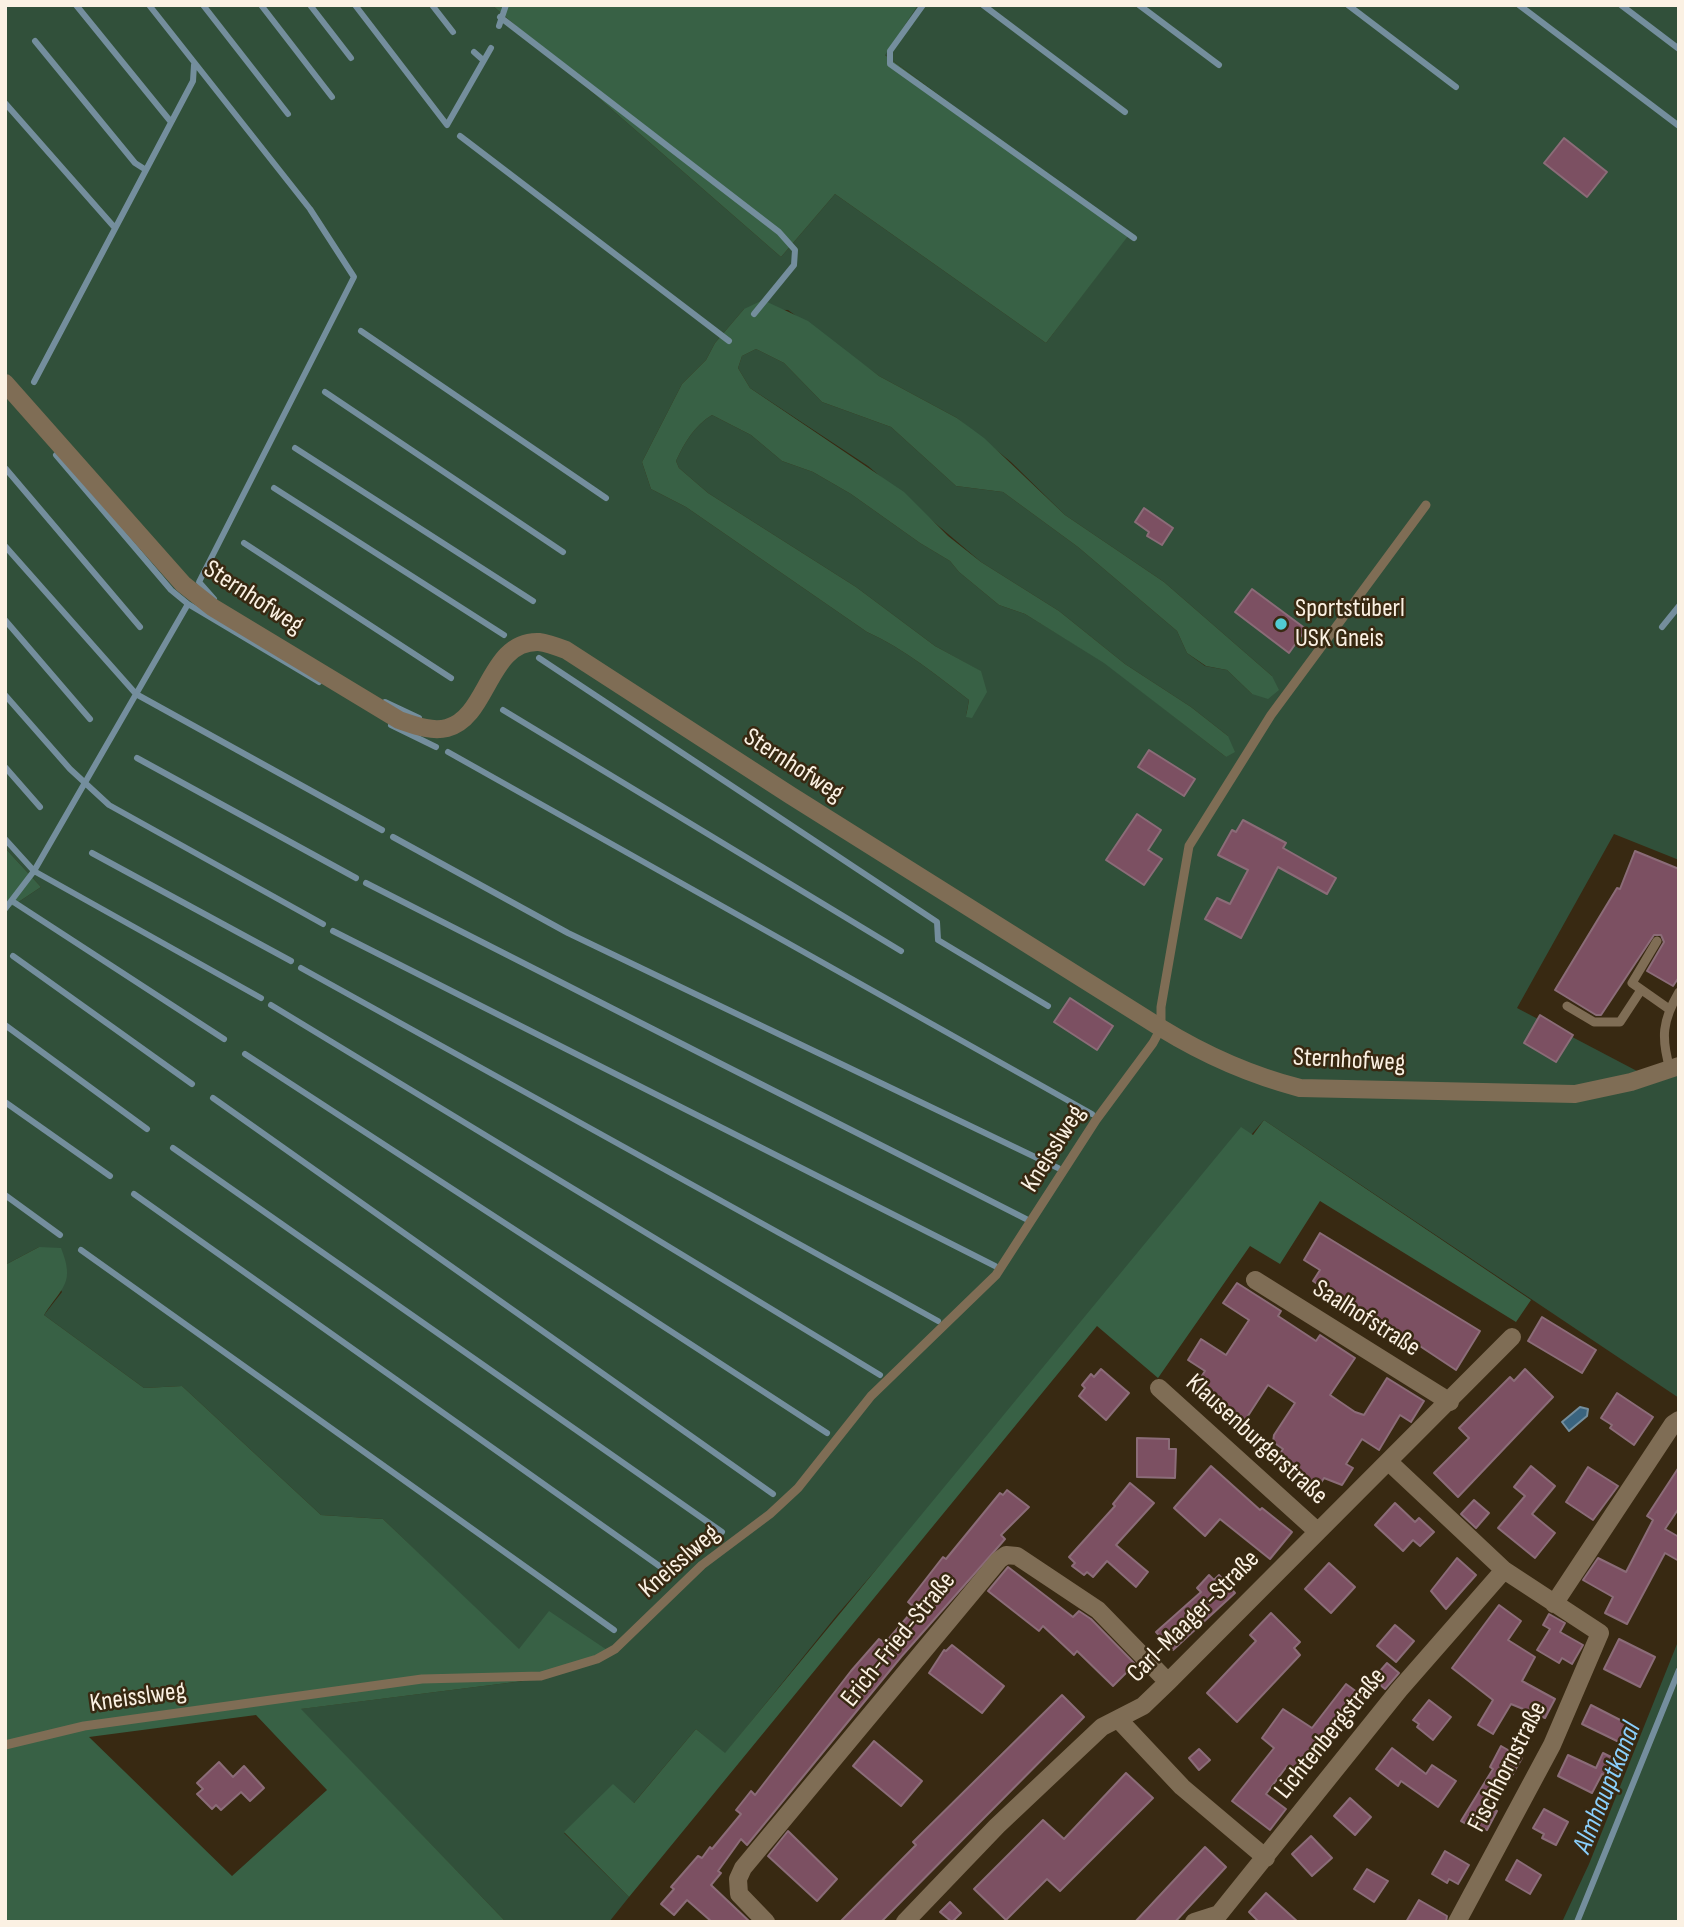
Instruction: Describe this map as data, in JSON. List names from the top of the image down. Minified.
{"streets":{"street":["Sternhofweg","Saalhofstraße","Klausenburgerstraße","Carl-Maager-Straße","Erich-Fried-Straße","Lichtenbergstraße","Fischhornstraße"],"lane":["Kneisslweg"]},"crossings":[["Sternhofweg","Kneisslweg"],["Saalhofstraße","Carl-Maager-Straße"],["Klausenburgerstraße","Carl-Maager-Straße"],["Carl-Maager-Straße","Erich-Fried-Straße"]],"water":["Almhauptkanal"],"places":["Sportstüberl USK Gneis"]}
